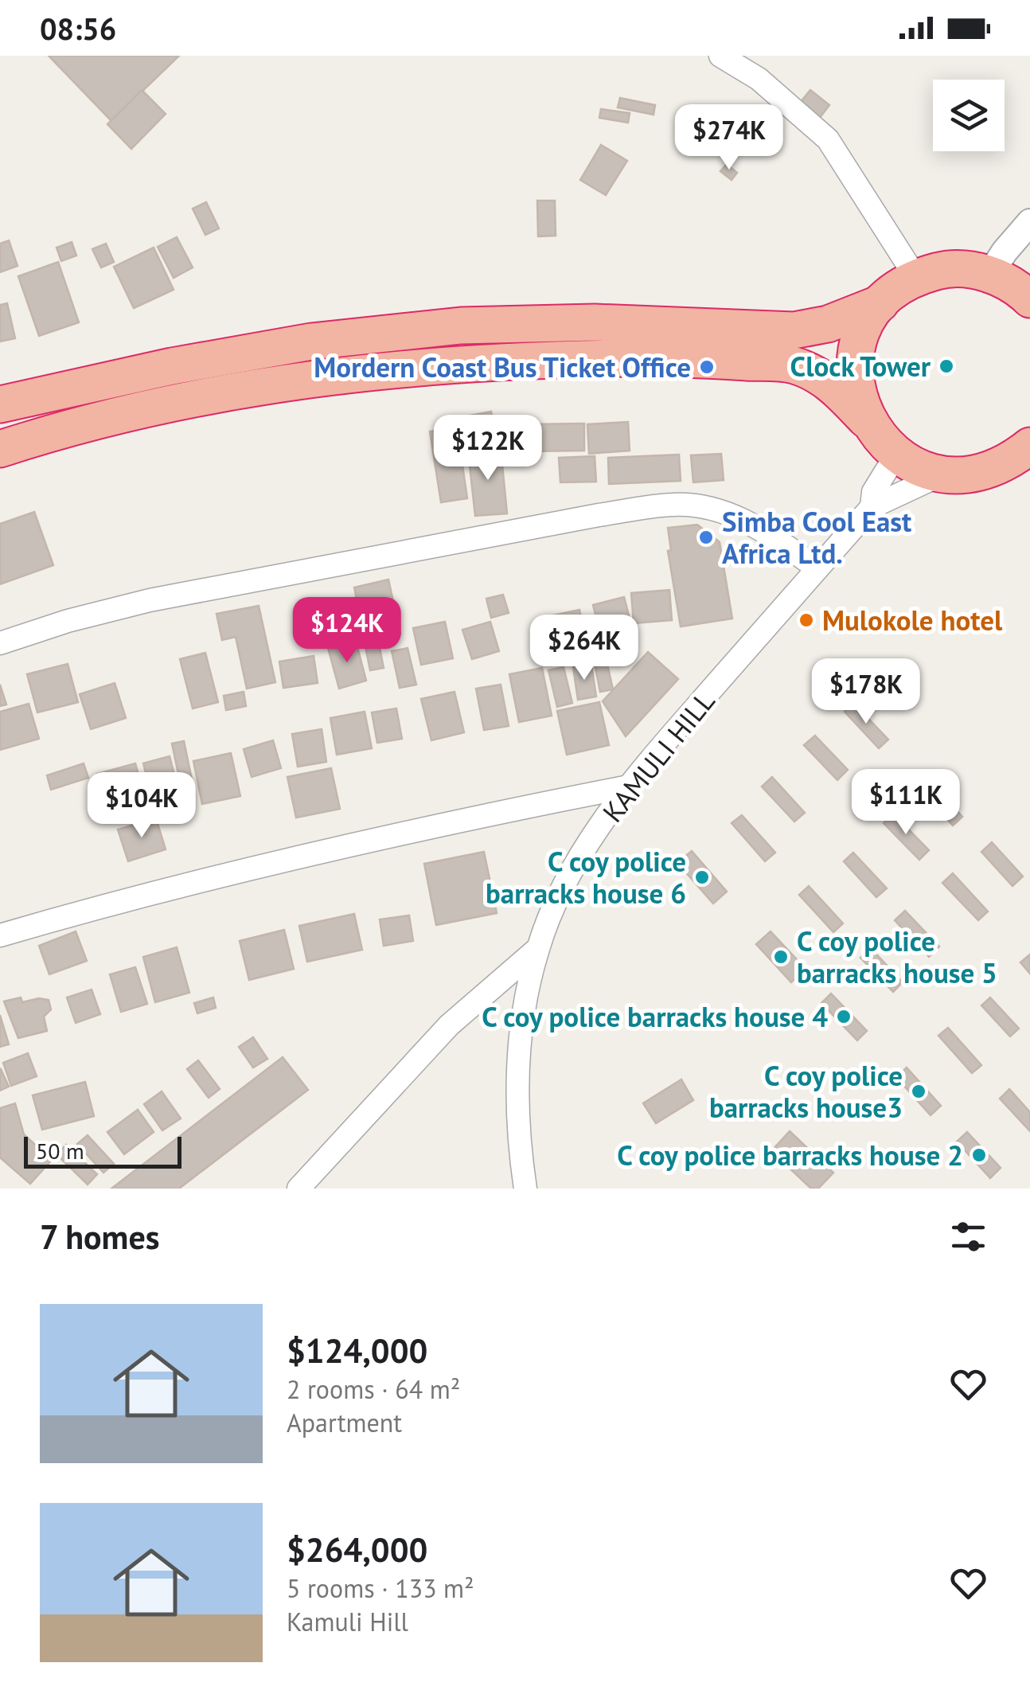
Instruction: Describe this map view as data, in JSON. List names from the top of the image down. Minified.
{"streets":{"street":["KAMULI HILL"]},"places":["Clock Tower","Mordern Coast Bus Ticket Office","Simba Cool East Africa Ltd.","Mulokole hotel","C coy police barracks house 6","C coy police barracks house 5","C coy police barracks house 4","C coy police barracks house3","C coy police barracks house 2"],"scale_bar":"50 m","page":{"status":"08:56","price":["$274K","$122K","$124K","$264K","$178K","$111K","$104K"],"scale":"50 m","heading":"7 homes","list":[{"name":"$124,000","note":"2 rooms · 64 m² · Apartment"},{"name":"$264,000","note":"5 rooms · 133 m² · Kamuli Hill"}]}}
